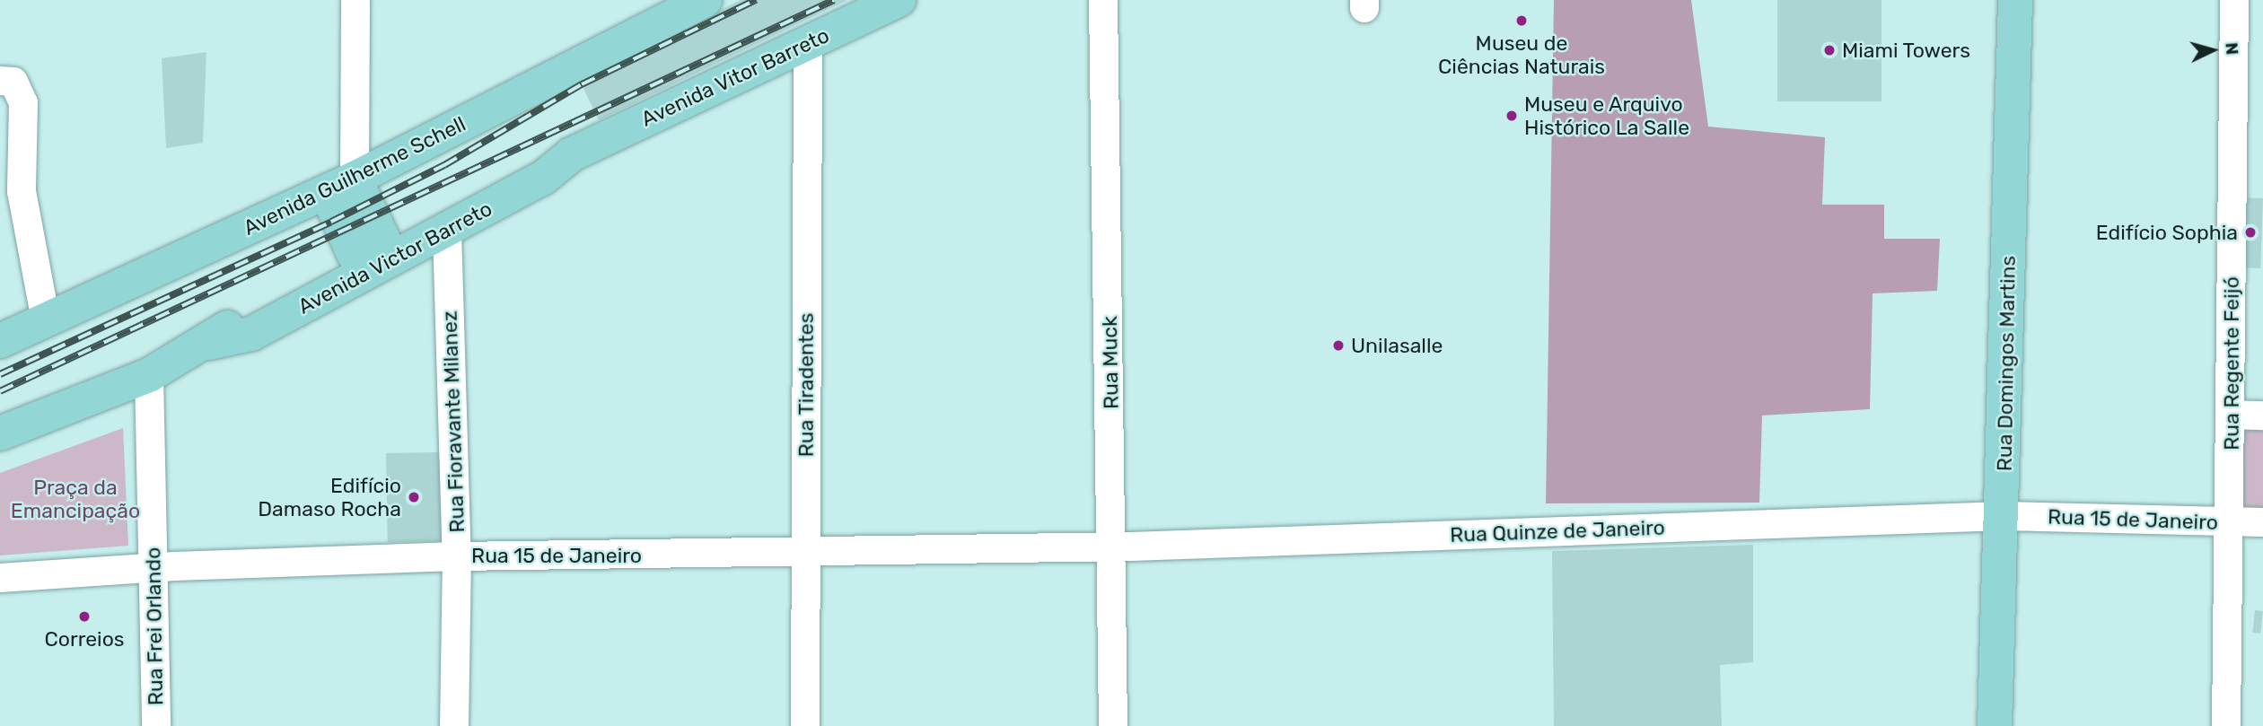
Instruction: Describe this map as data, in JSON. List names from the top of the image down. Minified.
{"streets":{"main road":["Avenida Vitor Barreto","Avenida Guilherme Schell","Avenida Victor Barreto","Rua Domingos Martins"],"street":["Rua Muck","Rua Regente Feijó","Rua Tiradentes","Rua Fioravante Milanez","Rua 15 de Janeiro","Rua Quinze de Janeiro","Rua Frei Orlando"]},"crossings":[["Avenida Vitor Barreto","Avenida Victor Barreto"],["Avenida Vitor Barreto","Rua Tiradentes"],["Avenida Victor Barreto","Rua Fioravante Milanez"],["Rua Muck","Rua 15 de Janeiro"],["Rua Muck","Rua Quinze de Janeiro"],["Rua Domingos Martins","Rua 15 de Janeiro"],["Rua Domingos Martins","Rua Quinze de Janeiro"],["Rua Regente Feijó","Rua 15 de Janeiro"],["Rua Tiradentes","Rua 15 de Janeiro"],["Rua Fioravante Milanez","Rua 15 de Janeiro"],["Rua 15 de Janeiro","Rua Quinze de Janeiro"],["Rua 15 de Janeiro","Rua Frei Orlando"]],"parks":["Praça da Emancipação"],"places":["Museu de Ciências Naturais","Miami Towers","Museu e Arquivo Histórico La Salle","Edifício Sophia","Unilasalle","Edifício Damaso Rocha","Correios"],"north":"right"}
